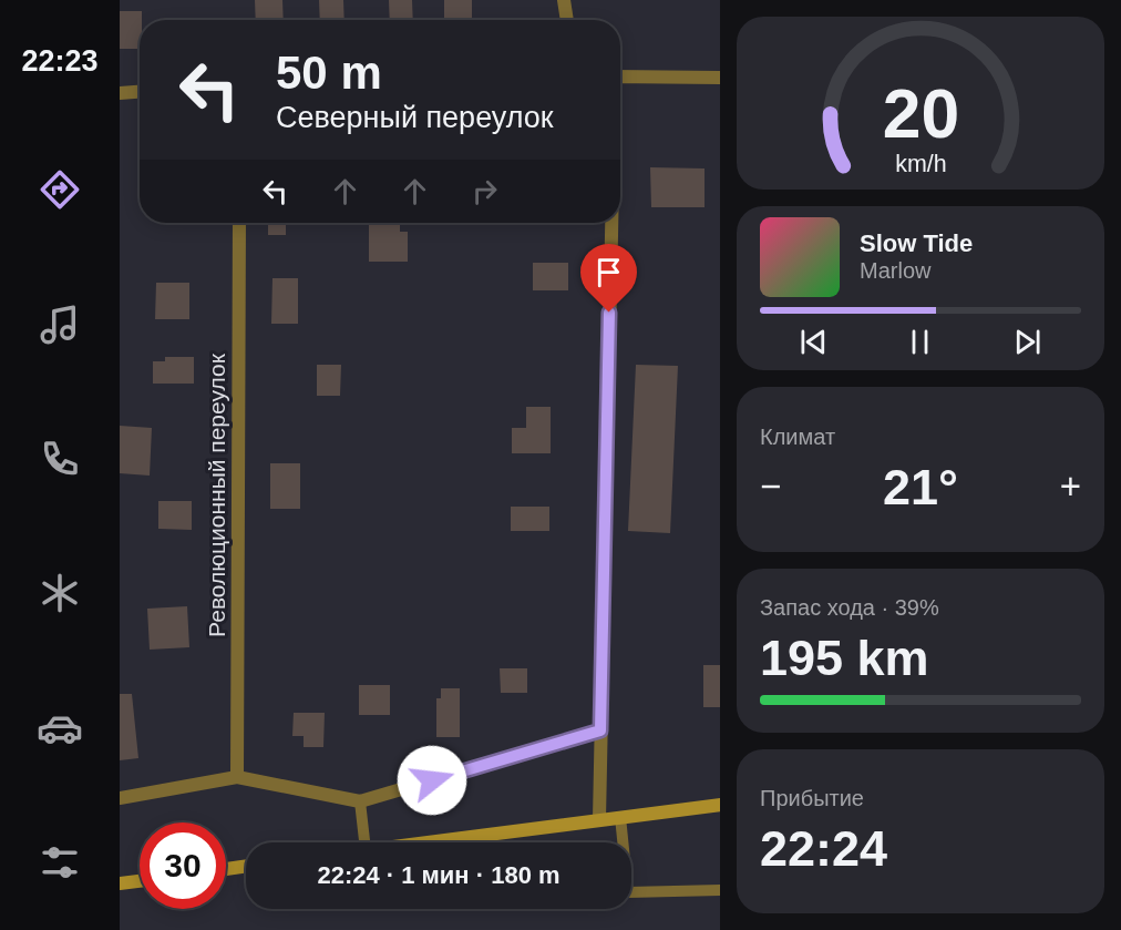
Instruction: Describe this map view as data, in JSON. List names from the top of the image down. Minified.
{"streets":{"street":["Революционный переулок"]},"page":{"tabs":"22:23","turn":["50 m","Северный переулок"],"song":["Slow Tide","Marlow"],"tile":["Климат",["Запас хода · 39%","195 km"],["Прибытие","22:24"]],"heat":["−","21°","+"],"limit":"30","trip":"22:24 · 1 мин · 180 m","gauge":["20","km/h"]}}
